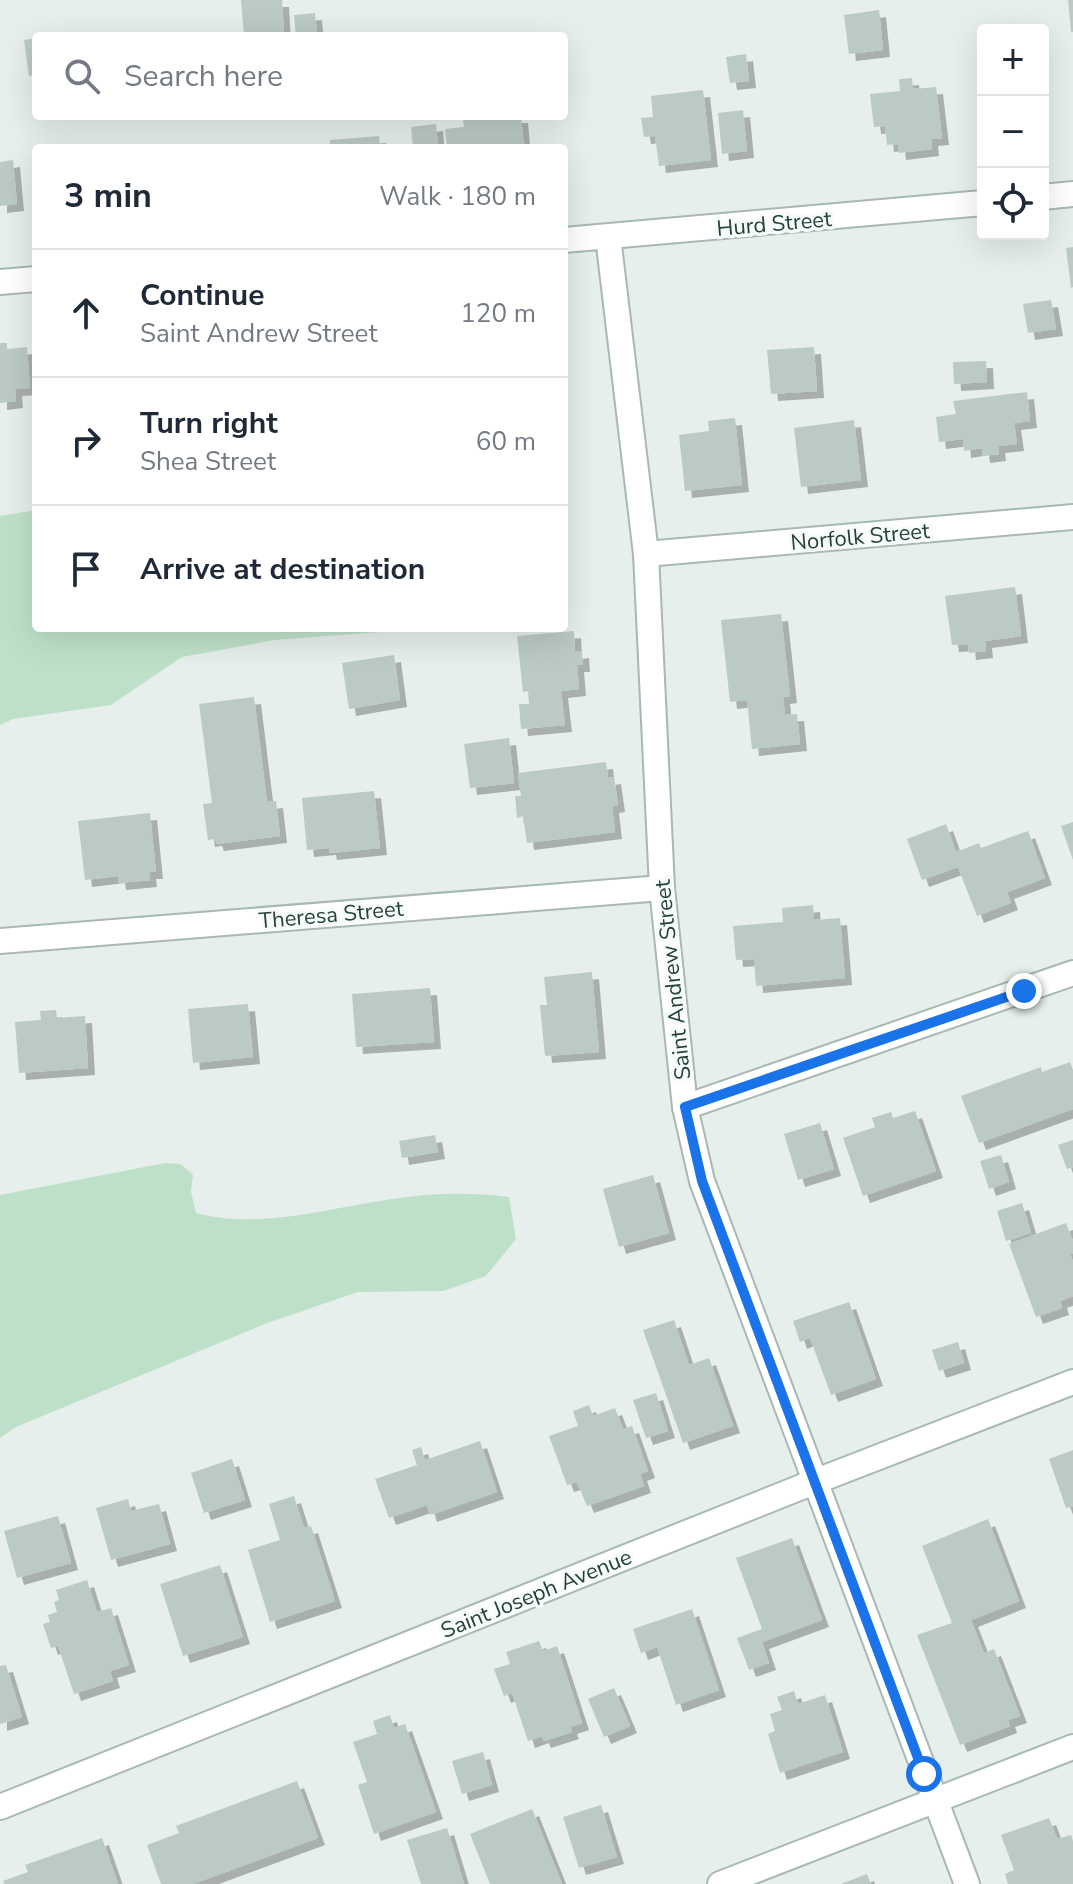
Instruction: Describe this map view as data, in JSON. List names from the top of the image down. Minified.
{"streets":{"street":["Hurd Street","Norfolk Street","Theresa Street","Saint Andrew Street","Saint Joseph Avenue"]},"crossings":[["Hurd Street","Saint Andrew Street"],["Norfolk Street","Saint Andrew Street"],["Theresa Street","Saint Andrew Street"],["Saint Andrew Street","Saint Joseph Avenue"]],"page":{"map_buttons":["+","−"],"search":"Search here","heading":["3 min","Walk · 180 m"],"list":[["Continue","Saint Andrew Street","120 m"],["Turn right","Shea Street","60 m"],"Arrive at destination"]}}
